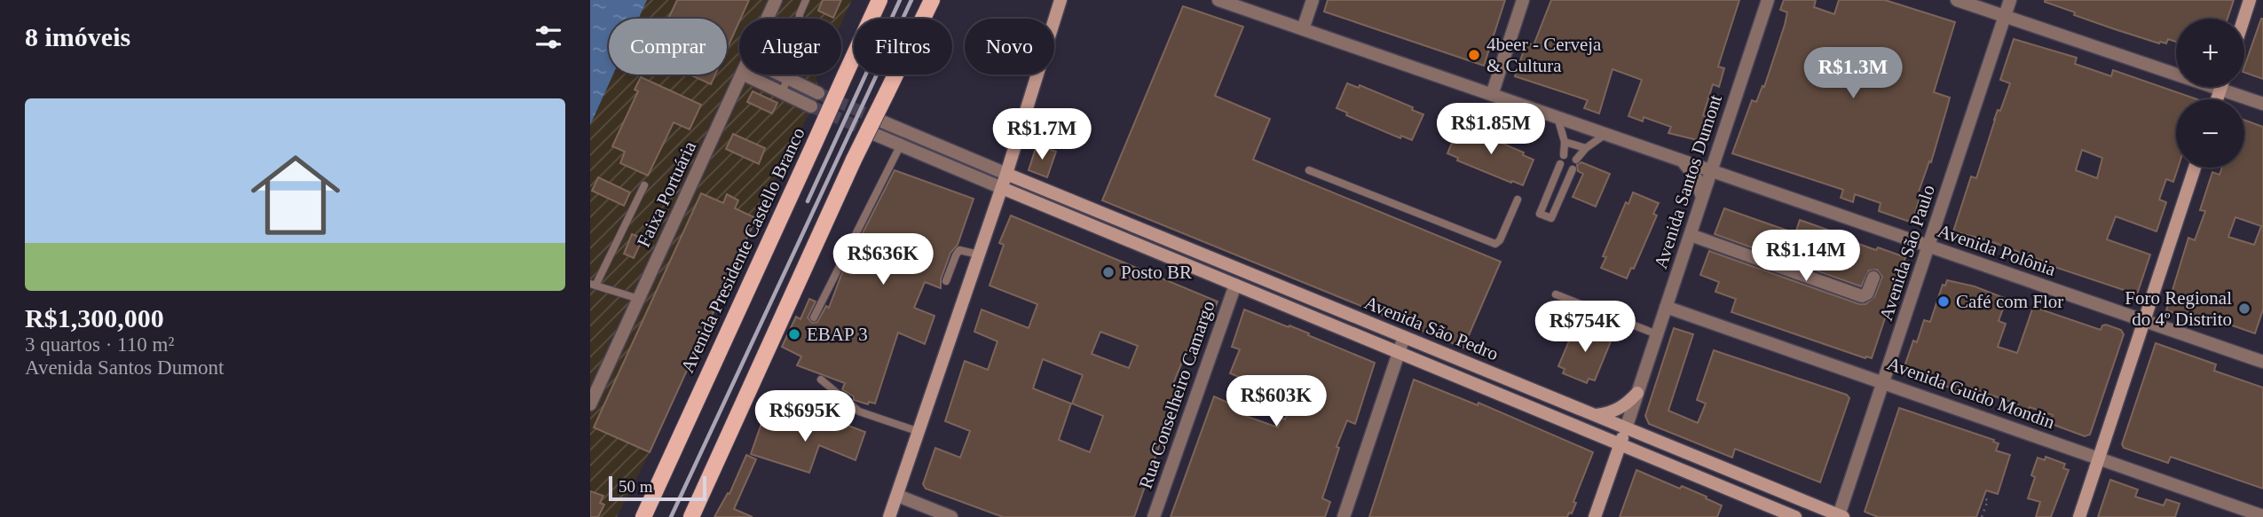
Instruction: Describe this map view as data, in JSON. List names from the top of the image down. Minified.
{"streets":{"main road":["Avenida Presidente Castello Branco"],"street":["Avenida Santos Dumont","Faixa Portuária","Avenida Polônia","Avenida São Paulo","Avenida São Pedro","Avenida Guido Mondin","Rua Conselheiro Camargo"]},"crossings":[["Avenida Santos Dumont","Avenida Polônia"],["Avenida Santos Dumont","Avenida São Pedro"],["Avenida Santos Dumont","Avenida Guido Mondin"],["Avenida Polônia","Avenida São Paulo"],["Avenida São Paulo","Avenida São Pedro"],["Avenida São Paulo","Avenida Guido Mondin"],["Avenida São Pedro","Rua Conselheiro Camargo"]],"places":["4beer - Cerveja & Cultura","Posto BR","Café com Flor","Foro Regional do 4º Distrito","EBAP 3"],"scale_bar":"50 m","page":{"heading":"8 imóveis","map_buttons":["+","−"],"chip":["Comprar","Alugar","Filtros","Novo"],"price":["R$1.3M","R$1.85M","R$1.7M","R$1.14M","R$636K","R$754K","R$603K","R$695K"],"list":[{"name":"R$1,300,000","note":"3 quartos · 110 m² · Avenida Santos Dumont"}],"scale":"50 m"}}
